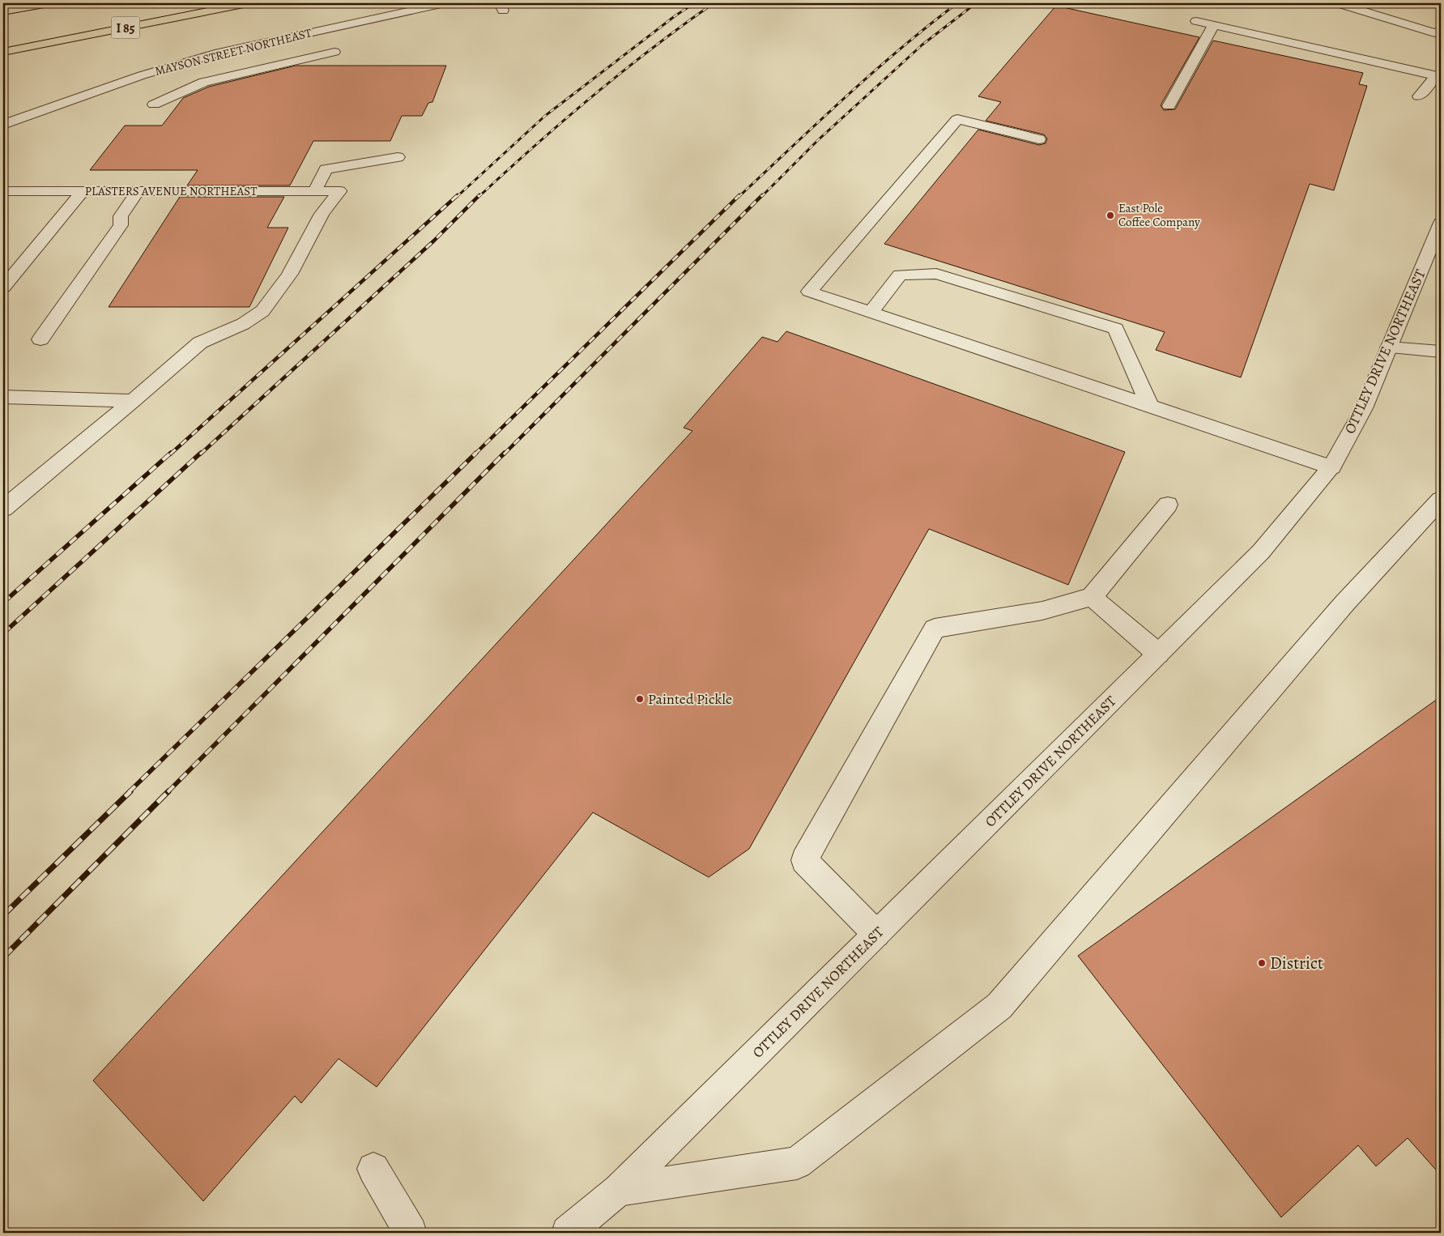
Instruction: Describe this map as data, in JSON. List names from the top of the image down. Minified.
{"streets":{"highway":["I 85"],"street":["MAYSON STREET NORTHEAST","PLASTERS AVENUE NORTHEAST","OTTLEY DRIVE NORTHEAST"]},"places":["East Pole Coffee Company","Painted Pickle","District"]}
